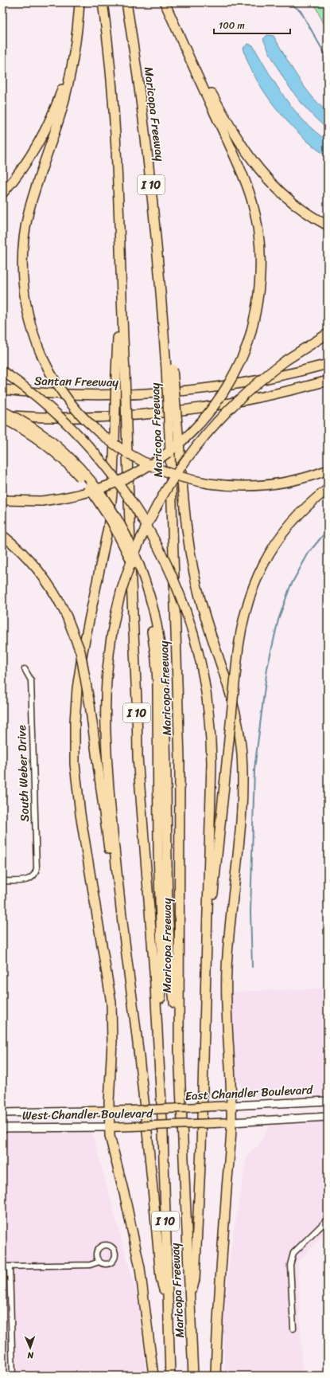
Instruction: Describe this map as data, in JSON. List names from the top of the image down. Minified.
{"streets":{"highway":["Maricopa Freeway","I 10","Santan Freeway"],"main road":["East Chandler Boulevard","West Chandler Boulevard"],"street":["South Weber Drive"]},"crossings":[["East Chandler Boulevard","West Chandler Boulevard"]],"scale_bar":"100 m","north":"bottom"}
